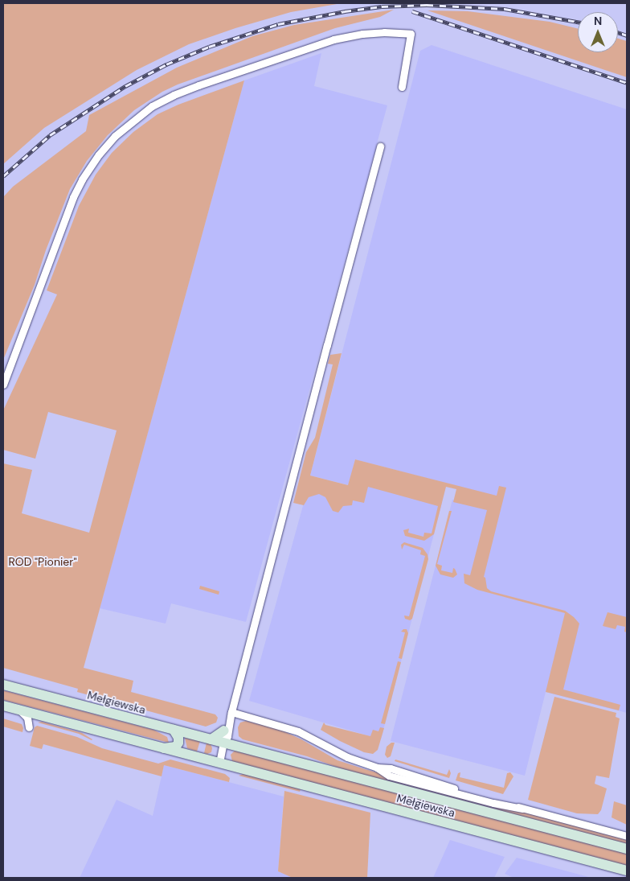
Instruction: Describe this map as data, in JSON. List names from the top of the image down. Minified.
{"streets":{"main road":["Mełgiewska"]},"parks":["ROD \"Pionier\""],"north":"top"}
